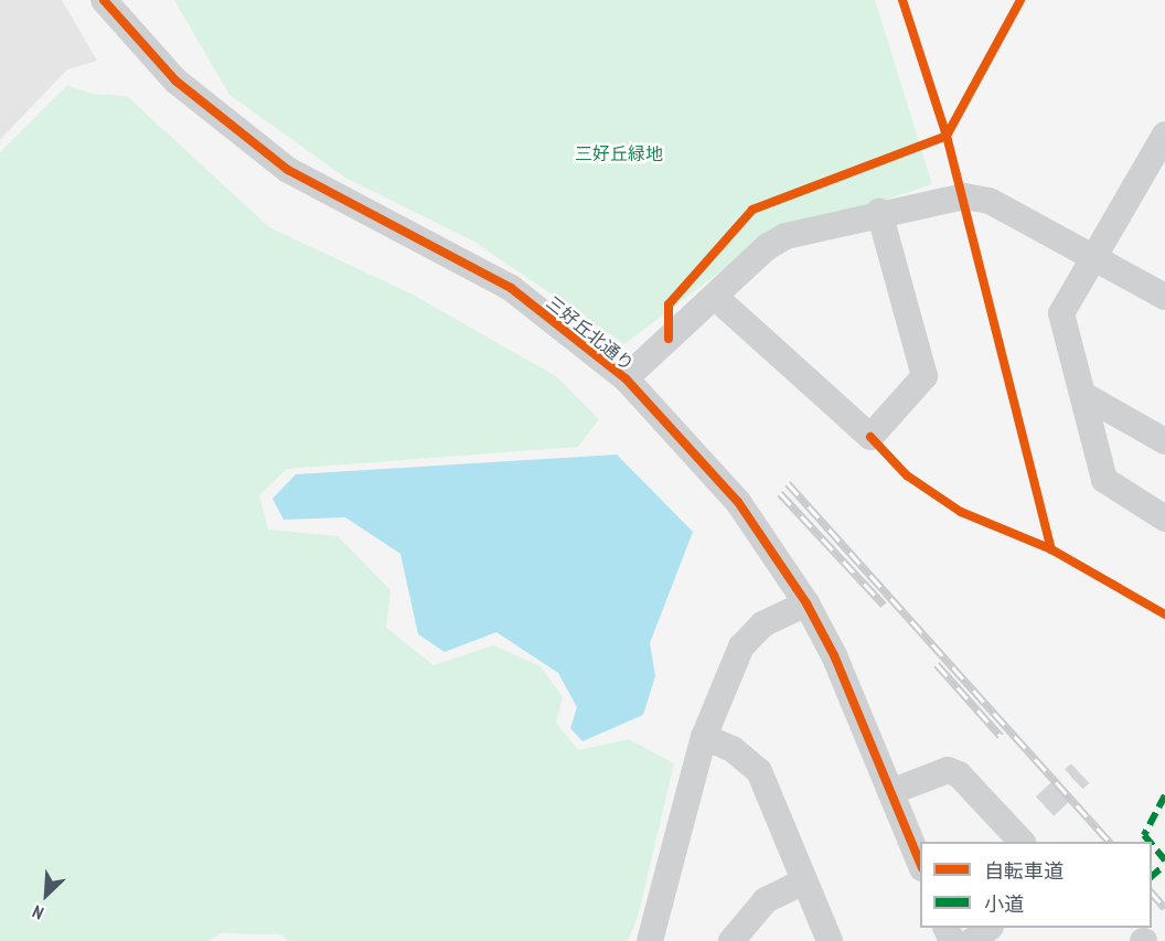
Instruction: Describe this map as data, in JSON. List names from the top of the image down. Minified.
{"streets":{"street":["三好丘北通り"]},"parks":["三好丘緑地"],"legend":["自転車道","小道"],"north":"bottom left"}
